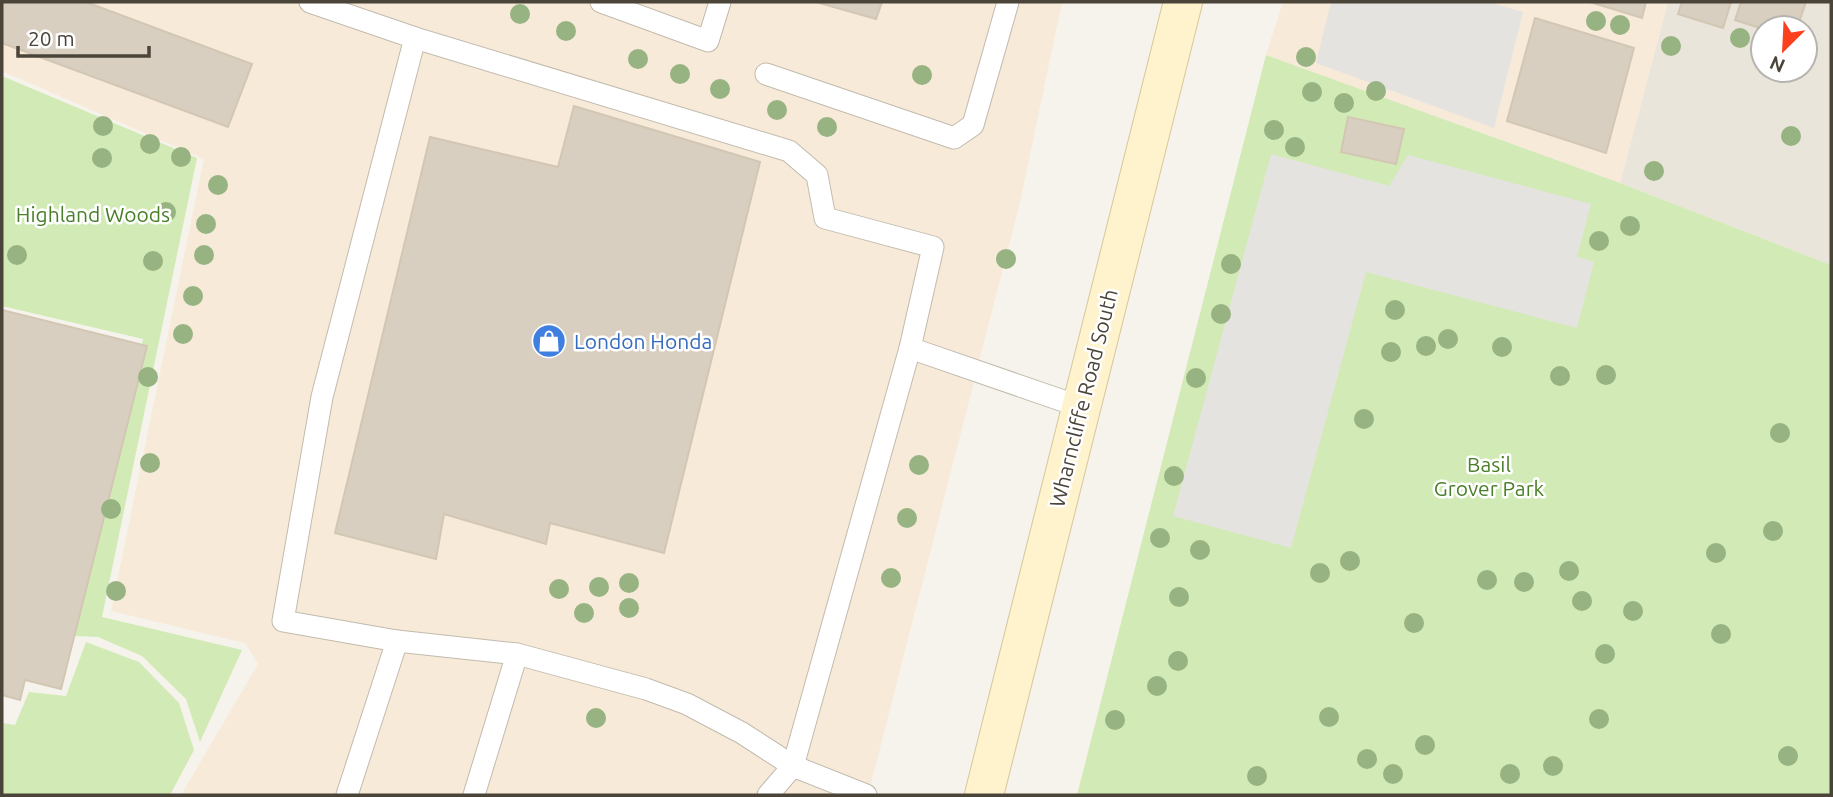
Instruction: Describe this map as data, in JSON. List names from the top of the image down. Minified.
{"streets":{"main road":["Wharncliffe Road South"]},"parks":["Highland Woods","Basil Grover Park"],"places":{"shop":["London Honda"]},"scale_bar":"20 m","north":"bottom left"}
